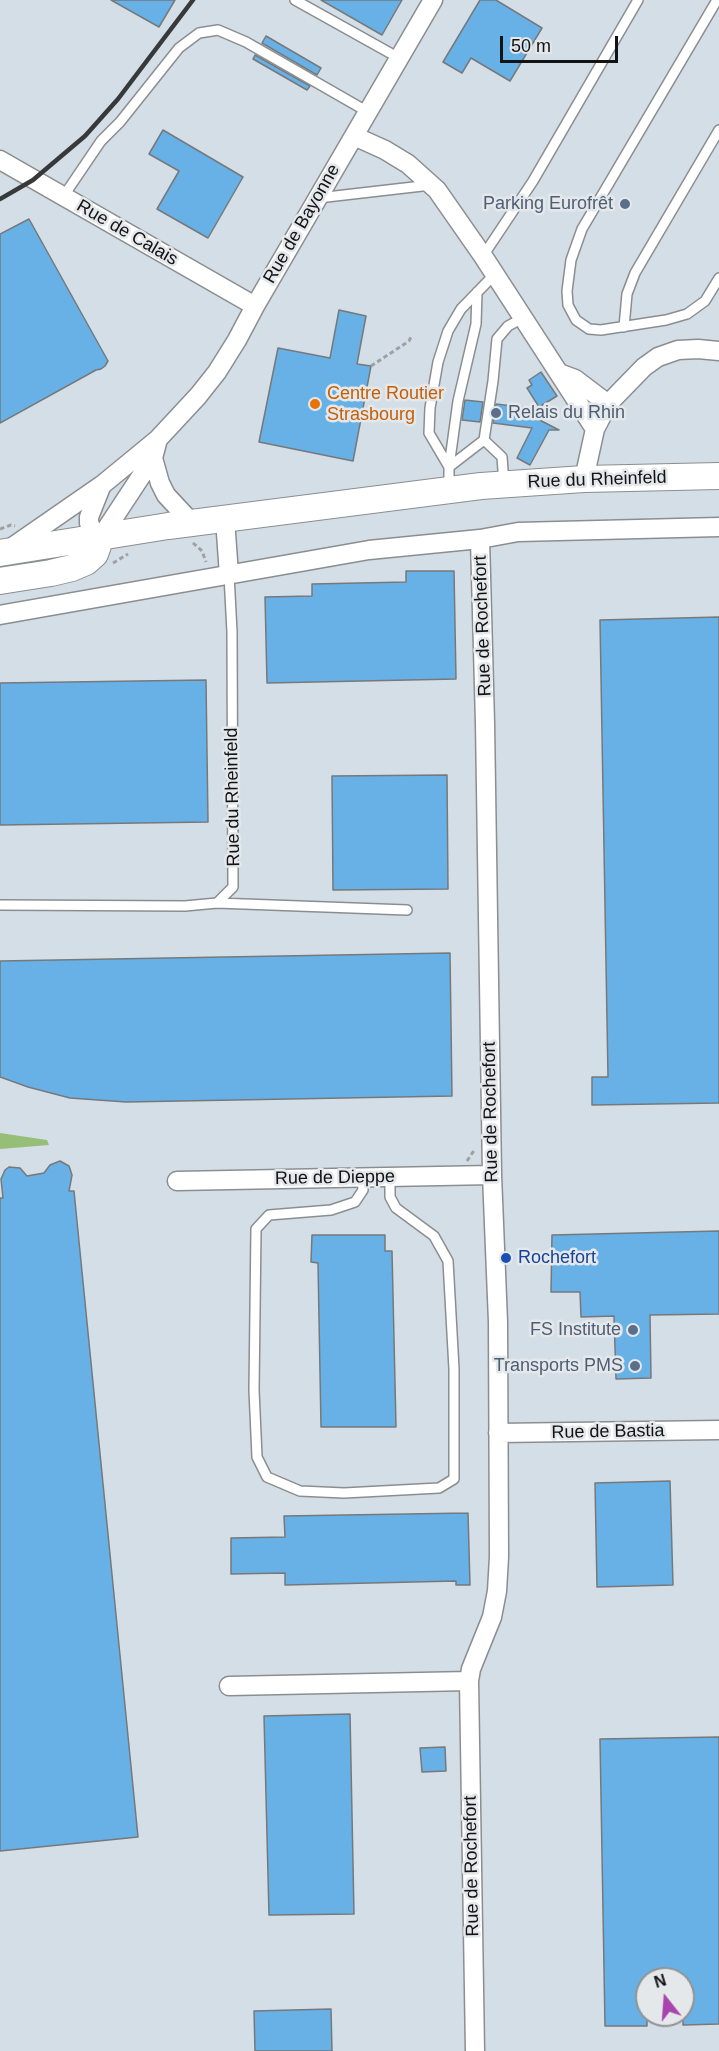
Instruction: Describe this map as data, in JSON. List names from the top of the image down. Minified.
{"streets":{"street":["Rue de Bayonne","Rue de Calais","Rue du Rheinfeld","Rue de Rochefort","Rue de Dieppe","Rue de Bastia"]},"crossings":[["Rue de Bayonne","Rue de Calais"],["Rue de Bayonne","Rue du Rheinfeld"],["Rue de Rochefort","Rue de Dieppe"],["Rue de Rochefort","Rue de Bastia"]],"places":["Parking Eurofrêt","Centre Routier Strasbourg","Relais du Rhin","Rochefort","FS Institute","Transports PMS"],"scale_bar":"50 m","north":"top"}
